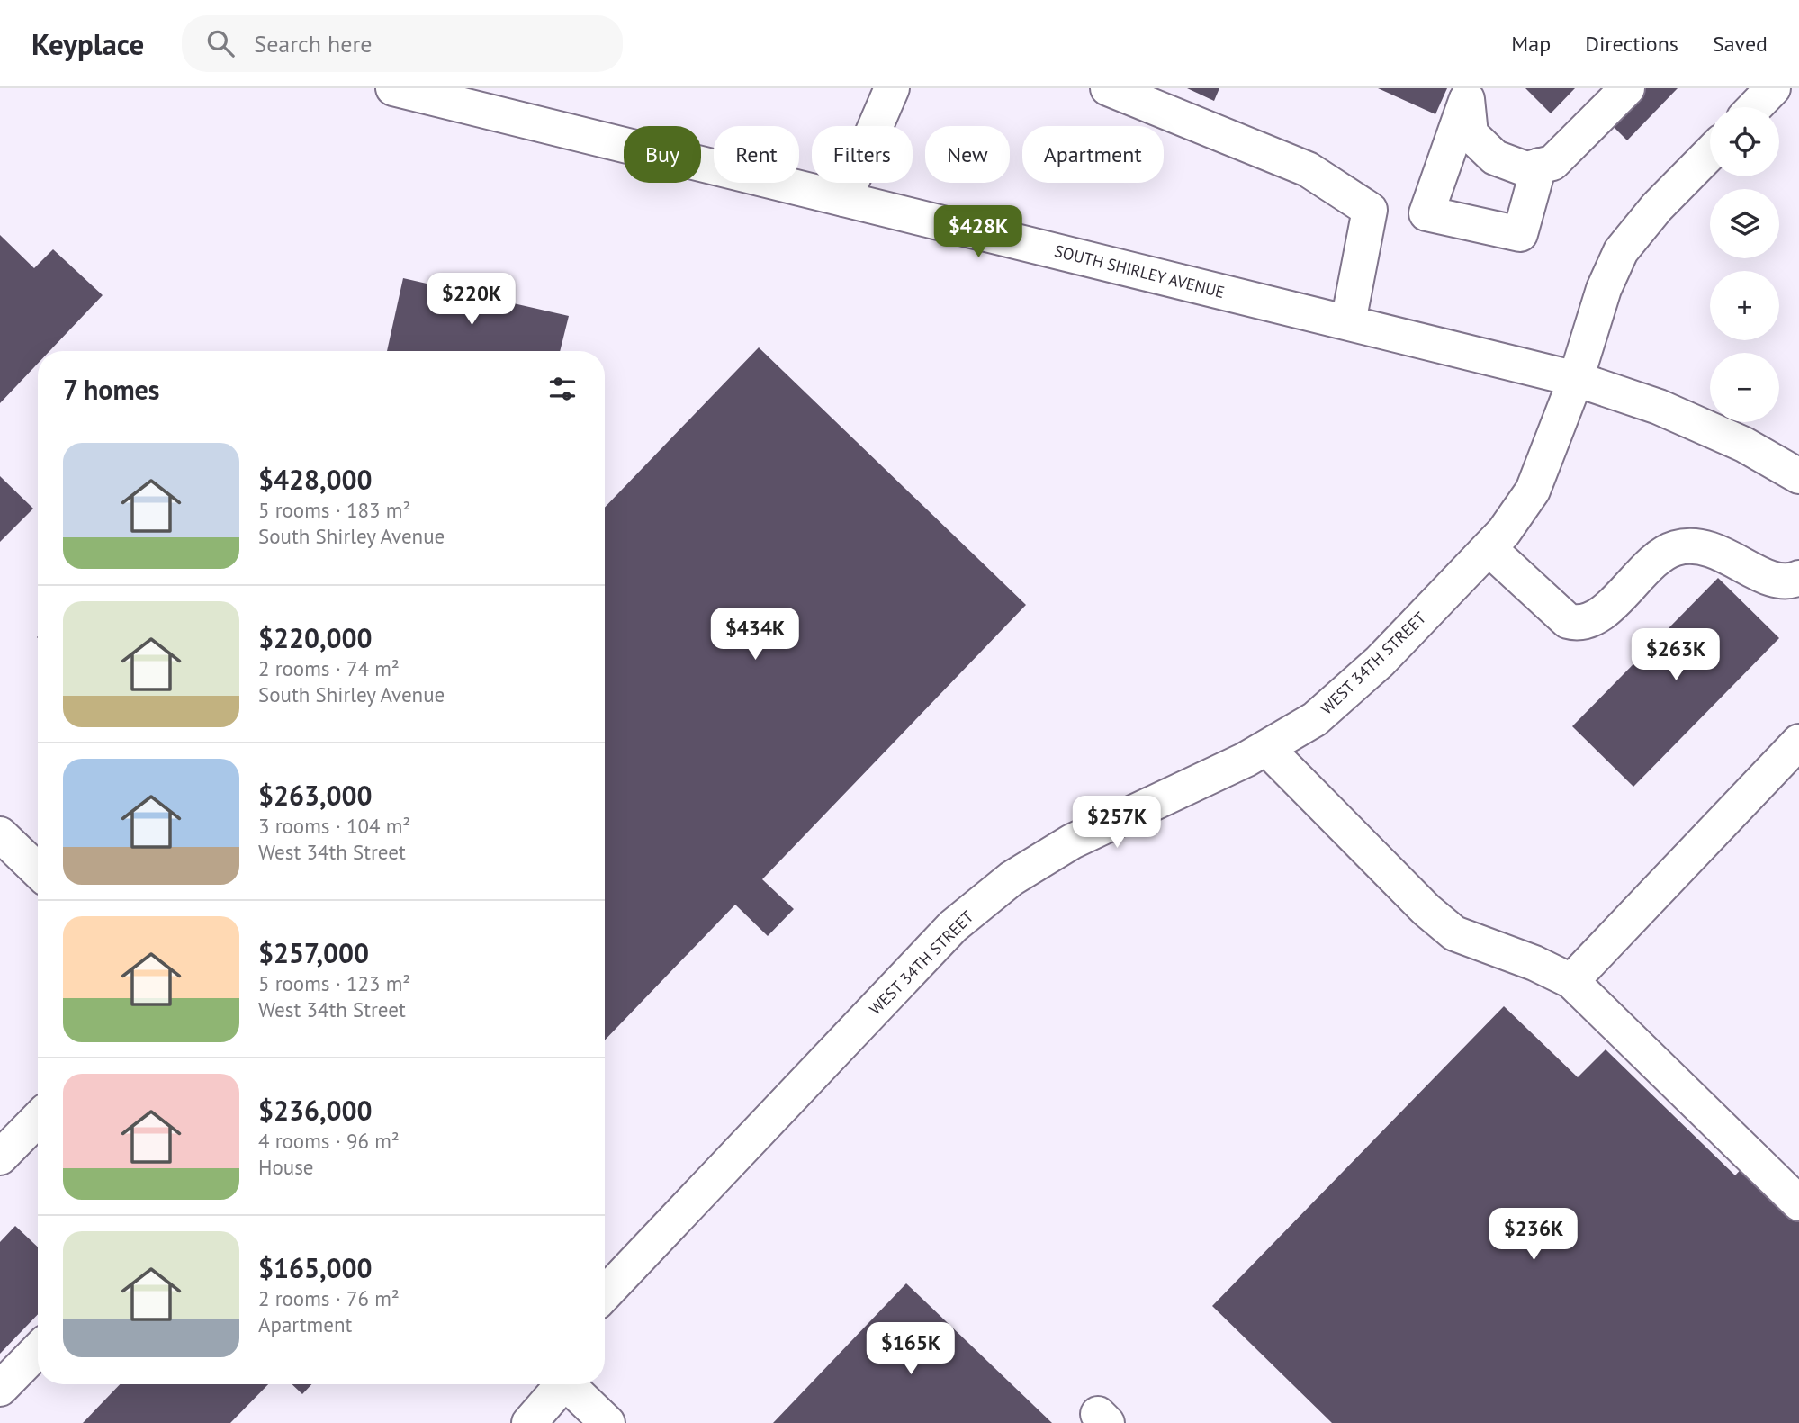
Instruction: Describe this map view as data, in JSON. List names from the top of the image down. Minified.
{"streets":{"street":["SOUTH SHIRLEY AVENUE","WEST 34TH STREET"]},"crossings":[["SOUTH SHIRLEY AVENUE","WEST 34TH STREET"]],"page":{"header":"Keyplace","search":"Search here","nav":["Map","Directions","Saved"],"map_buttons":["+","−"],"chip":["Buy","Rent","Filters","New","Apartment"],"price":["$428K","$220K","$434K","$263K","$257K","$236K","$165K"],"heading":"7 homes","list":[{"name":"$428,000","note":"5 rooms · 183 m² · South Shirley Avenue"},{"name":"$220,000","note":"2 rooms · 74 m² · South Shirley Avenue"},{"name":"$263,000","note":"3 rooms · 104 m² · West 34th Street"},{"name":"$257,000","note":"5 rooms · 123 m² · West 34th Street"},{"name":"$236,000","note":"4 rooms · 96 m² · House"},{"name":"$165,000","note":"2 rooms · 76 m² · Apartment"}]}}
